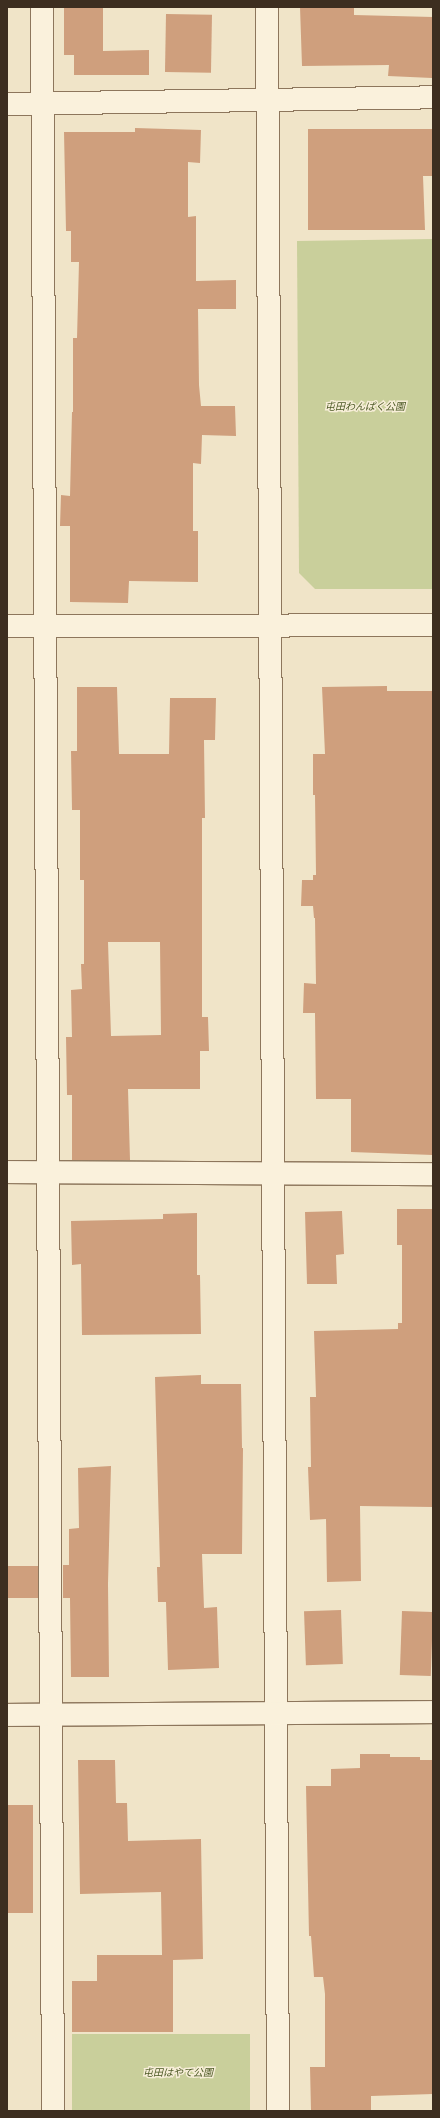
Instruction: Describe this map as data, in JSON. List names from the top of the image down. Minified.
{"parks":["屯田わんぱく公園","屯田はやて公園"]}
